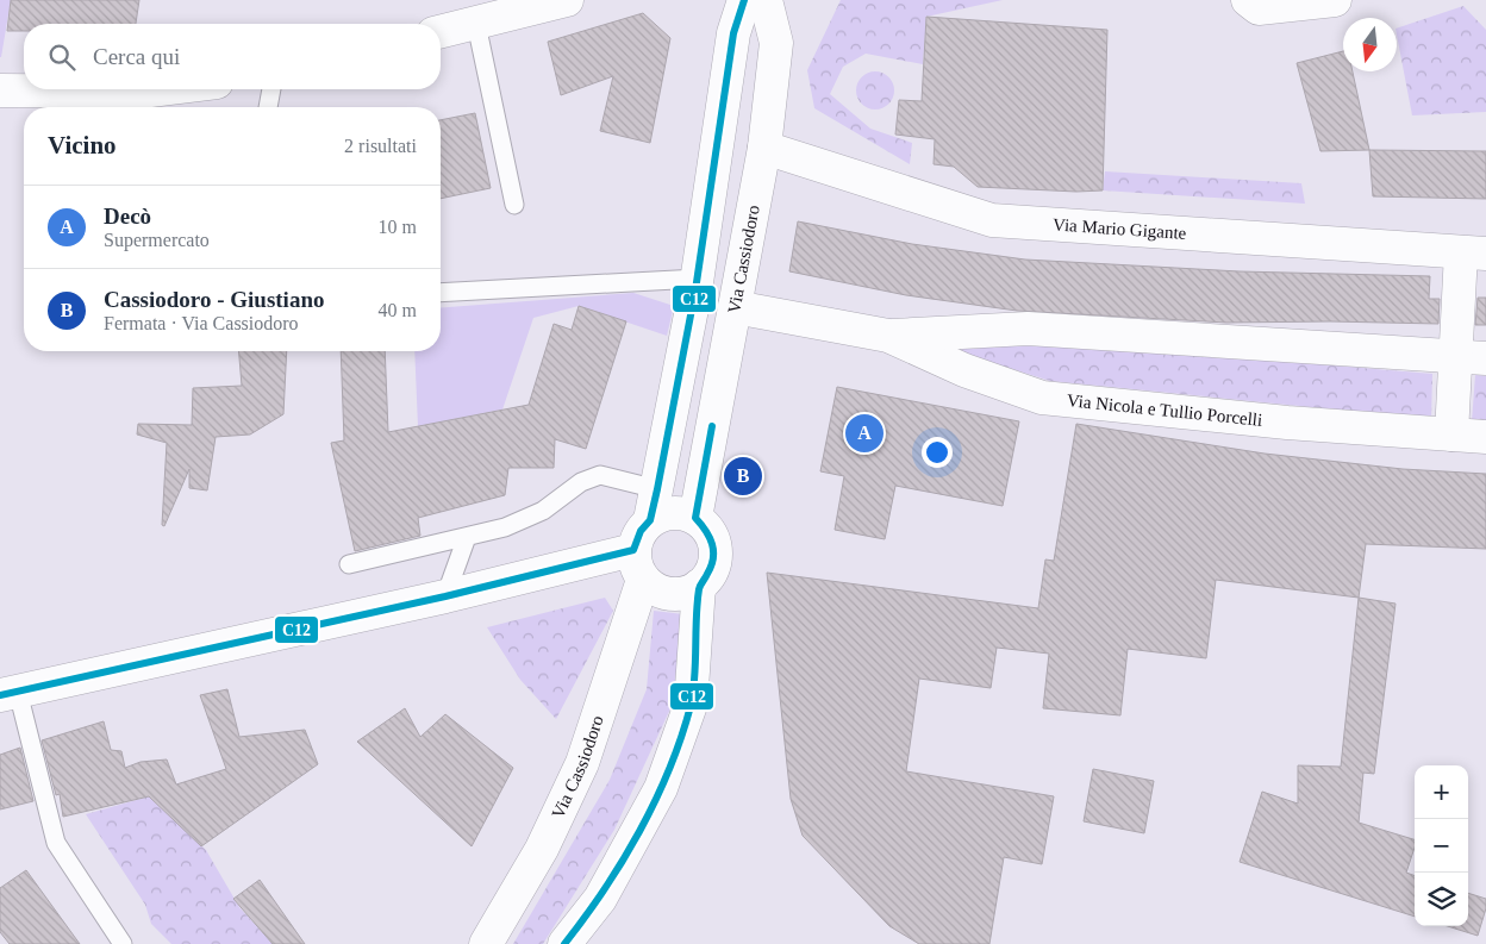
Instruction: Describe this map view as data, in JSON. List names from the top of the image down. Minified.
{"streets":{"street":["Via Mario Gigante","Via Cassiodoro","Via Nicola e Tullio Porcelli"]},"crossings":[["Via Mario Gigante","Via Cassiodoro"],["Via Cassiodoro","Via Nicola e Tullio Porcelli"]],"lines":["transit line C12"],"north":"bottom","page":{"search":"Cerca qui","heading":["Vicino","2 risultati"],"list":[{"mark":"A","name":"Decò","note":"Supermercato","value":"10 m"},{"mark":"B","name":"Cassiodoro - Giustiano","note":"Fermata · Via Cassiodoro","value":"40 m"}],"pins":["A","B"],"map_buttons":["+","−"]}}
